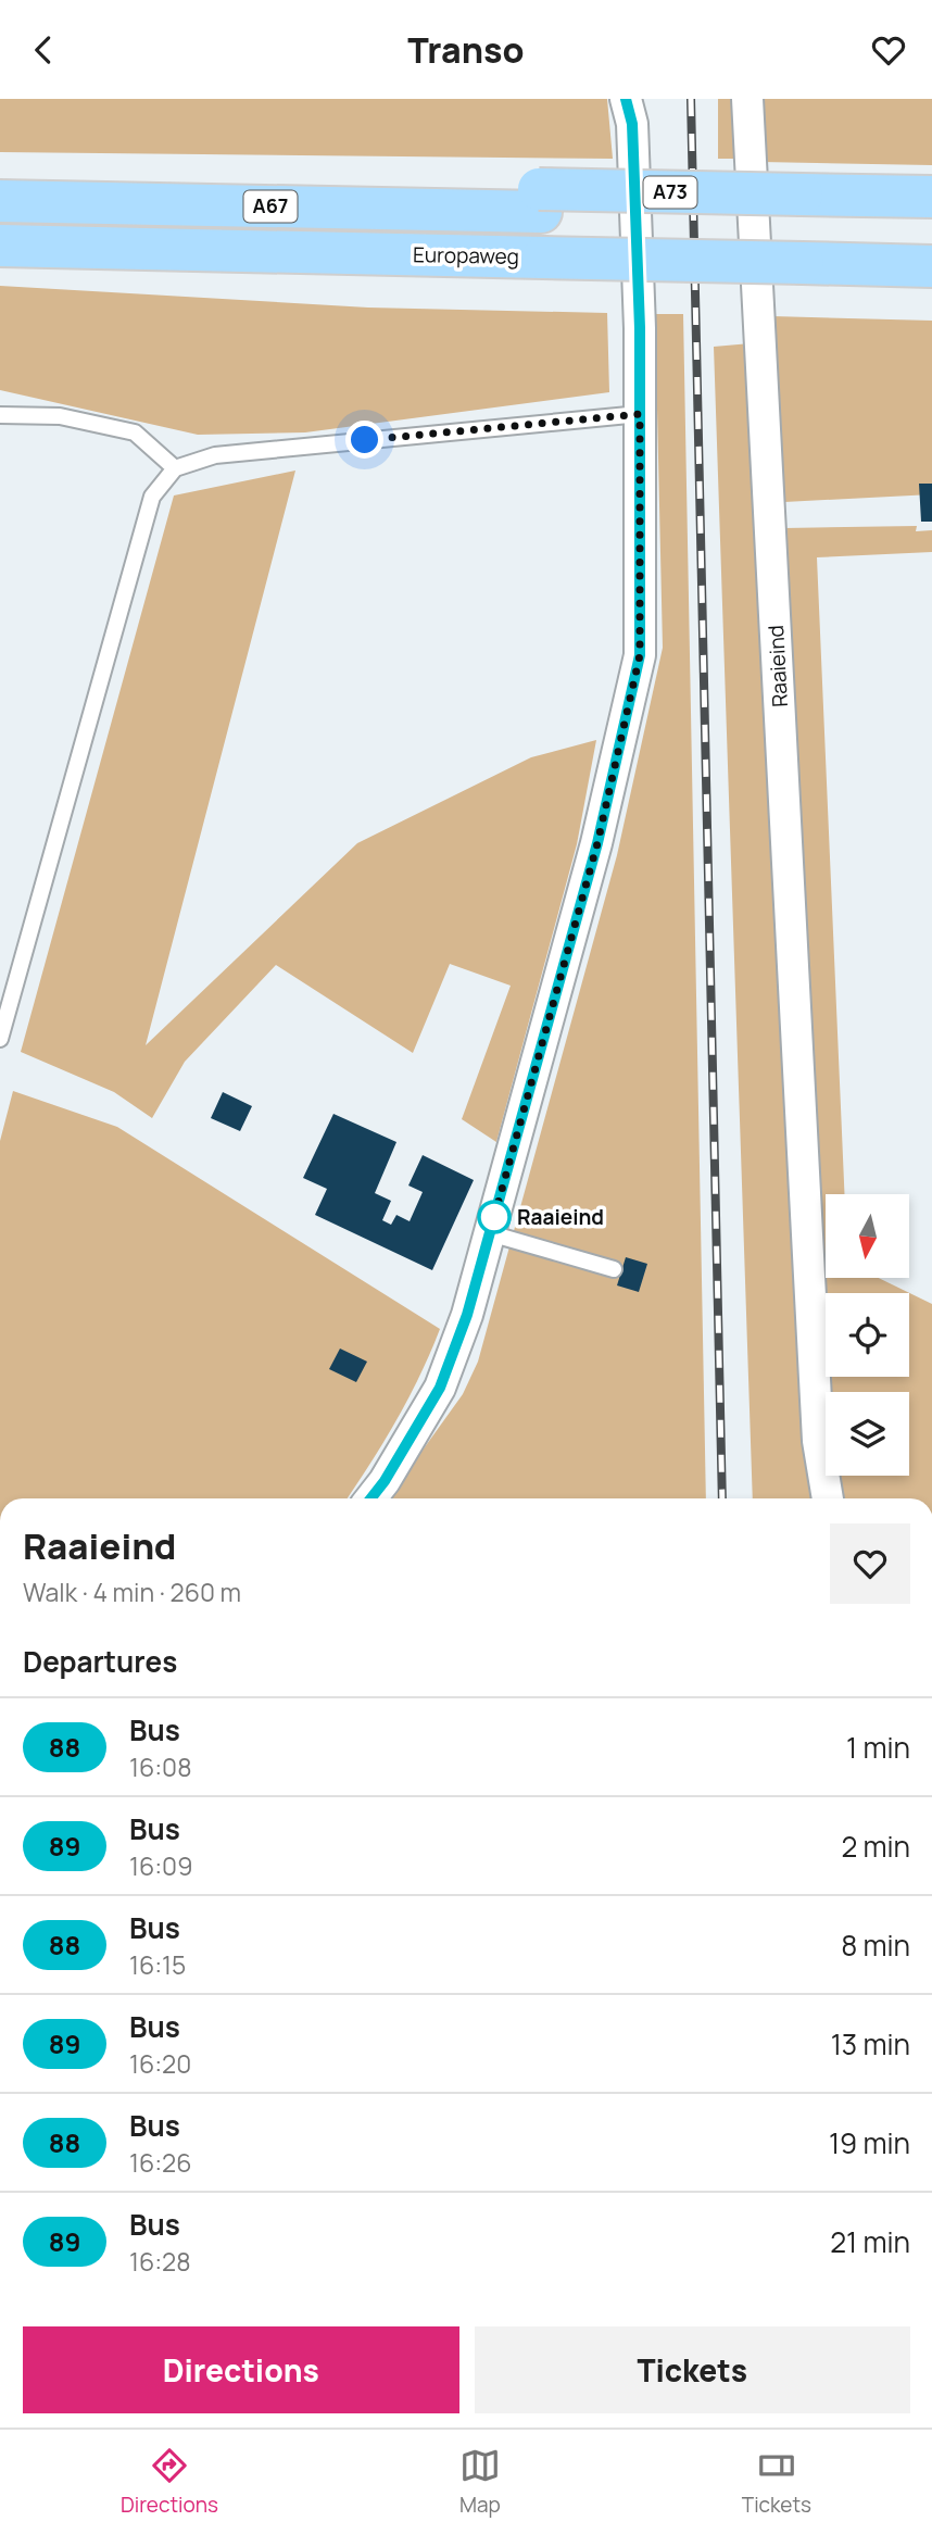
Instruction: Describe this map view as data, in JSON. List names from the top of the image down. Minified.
{"streets":{"highway":["A67","Europaweg"],"street":["Raaieind"]},"places":["Raaieind"],"lines":["bus line 88"],"north":"bottom","page":{"header":"Transo","heading":[["Raaieind","Walk · 4 min · 260 m"],"Departures"],"list":[{"mark":"88","name":"Bus","note":"16:08","value":"1 min"},{"mark":"89","name":"Bus","note":"16:09","value":"2 min"},{"mark":"88","name":"Bus","note":"16:15","value":"8 min"},{"mark":"89","name":"Bus","note":"16:20","value":"13 min"},{"mark":"88","name":"Bus","note":"16:26","value":"19 min"},{"mark":"89","name":"Bus","note":"16:28","value":"21 min"}],"buttons":["Directions","Tickets"],"tabs":["Directions","Map","Tickets"]}}
